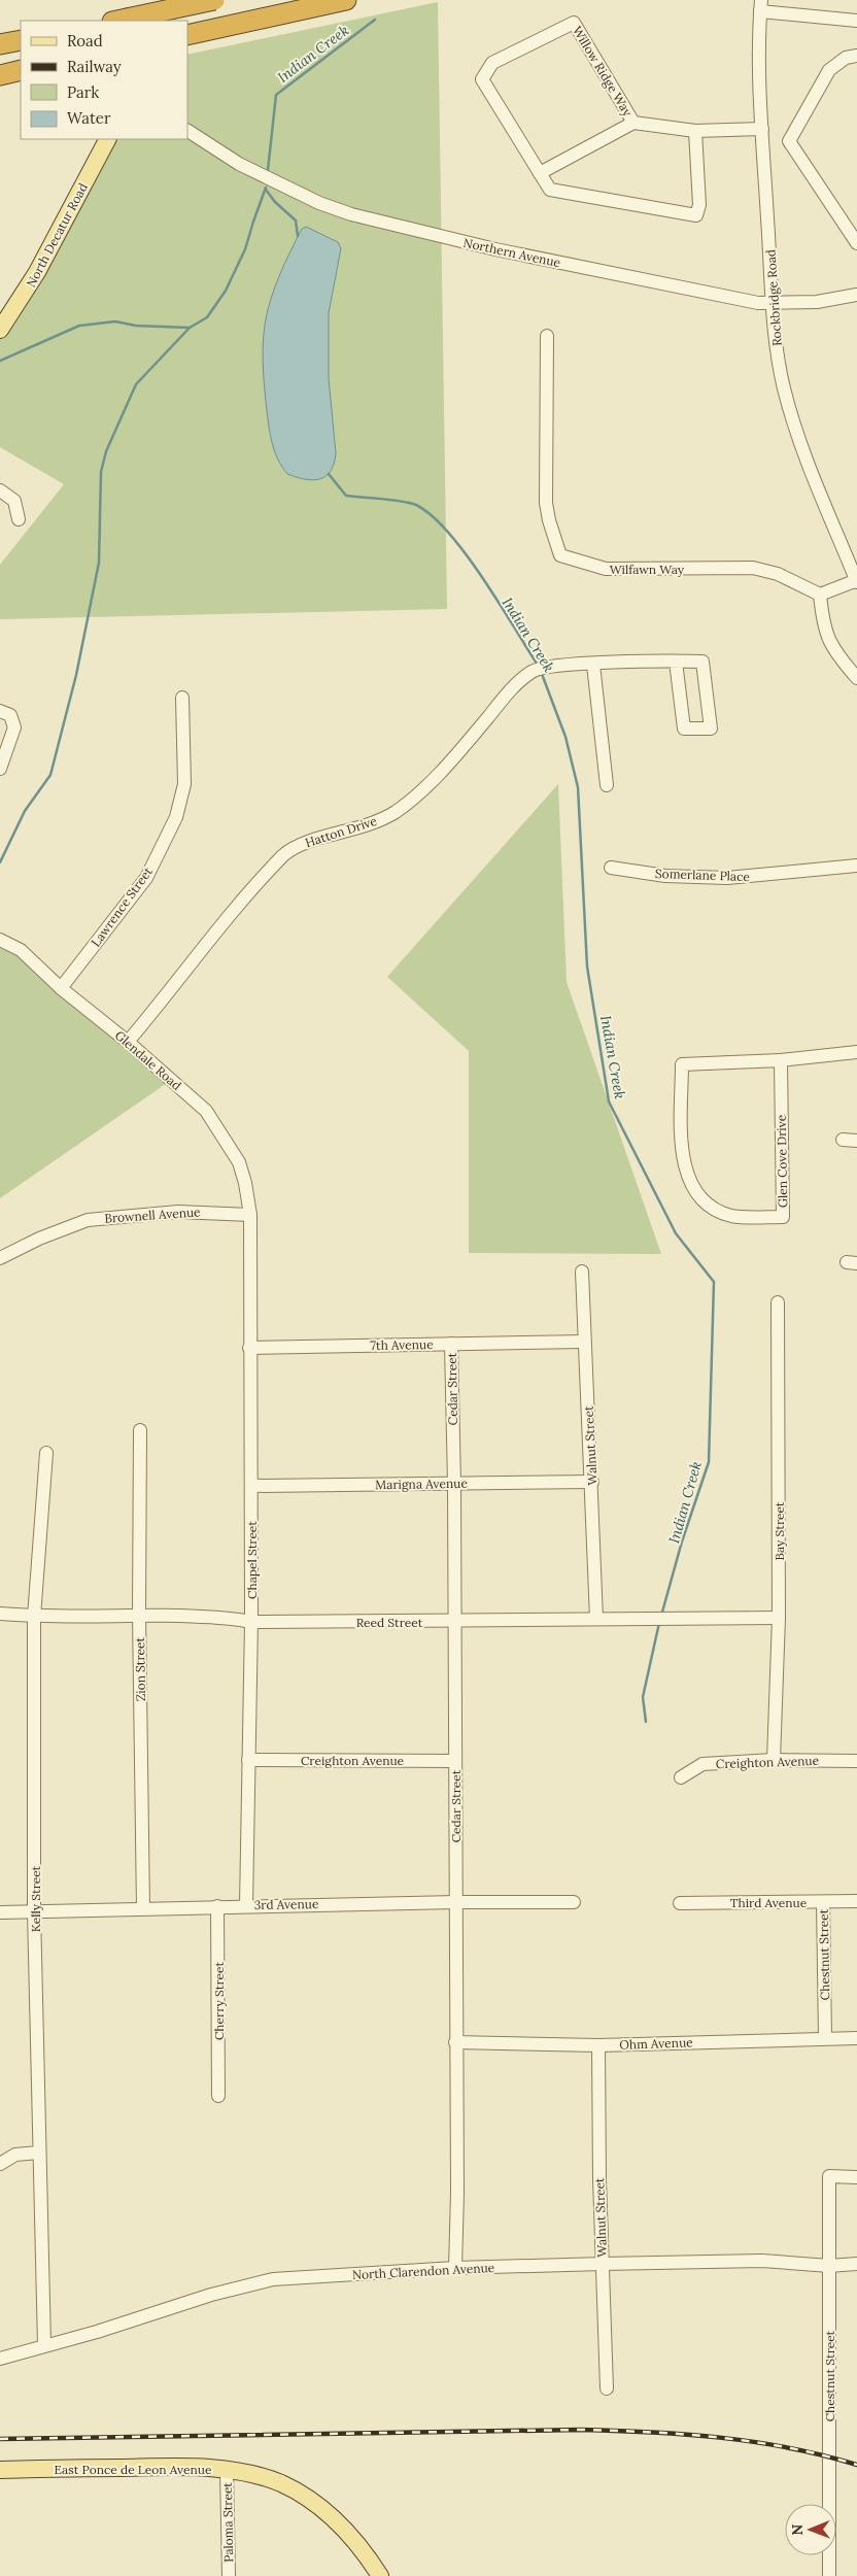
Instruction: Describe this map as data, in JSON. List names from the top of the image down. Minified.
{"streets":{"main road":["North Decatur Road","East Ponce de Leon Avenue"],"street":["Willow Ridge Way","Northern Avenue","Rockbridge Road","Wilfawn Way","Hatton Drive","Somerlane Place","Lawrence Street","Glendale Road","Glen Cove Drive","Brownell Avenue","7th Avenue","Cedar Street","Walnut Street","Marigna Avenue","Bay Street","Chapel Street","Reed Street","Zion Street","Creighton Avenue","Kelly Street","Third Avenue","3rd Avenue","Chestnut Street","Cherry Street","Ohm Avenue","North Clarendon Avenue","Paloma Street"]},"crossings":[["Willow Ridge Way","Rockbridge Road"],["Northern Avenue","Rockbridge Road"],["Hatton Drive","Glendale Road"],["Lawrence Street","Glendale Road"],["Glendale Road","Brownell Avenue"],["Glendale Road","Chapel Street"],["Brownell Avenue","Chapel Street"],["7th Avenue","Cedar Street"],["7th Avenue","Walnut Street"],["7th Avenue","Chapel Street"],["Cedar Street","Marigna Avenue"],["Cedar Street","Reed Street"],["Cedar Street","Creighton Avenue"],["Cedar Street","3rd Avenue"],["Cedar Street","Ohm Avenue"],["Cedar Street","North Clarendon Avenue"],["Walnut Street","Marigna Avenue"],["Walnut Street","Reed Street"],["Walnut Street","Ohm Avenue"],["Walnut Street","North Clarendon Avenue"],["Marigna Avenue","Chapel Street"],["Bay Street","Reed Street"],["Bay Street","Creighton Avenue"],["Chapel Street","Reed Street"],["Chapel Street","Creighton Avenue"],["Chapel Street","3rd Avenue"],["Reed Street","Zion Street"],["Reed Street","Kelly Street"],["Zion Street","3rd Avenue"],["Kelly Street","3rd Avenue"],["Kelly Street","North Clarendon Avenue"],["Third Avenue","Chestnut Street"],["3rd Avenue","Cherry Street"],["Chestnut Street","Ohm Avenue"],["Chestnut Street","North Clarendon Avenue"],["East Ponce de Leon Avenue","Paloma Street"]],"water":["Indian Creek"],"legend":["Road","Railway","Park","Water"],"north":"left"}
